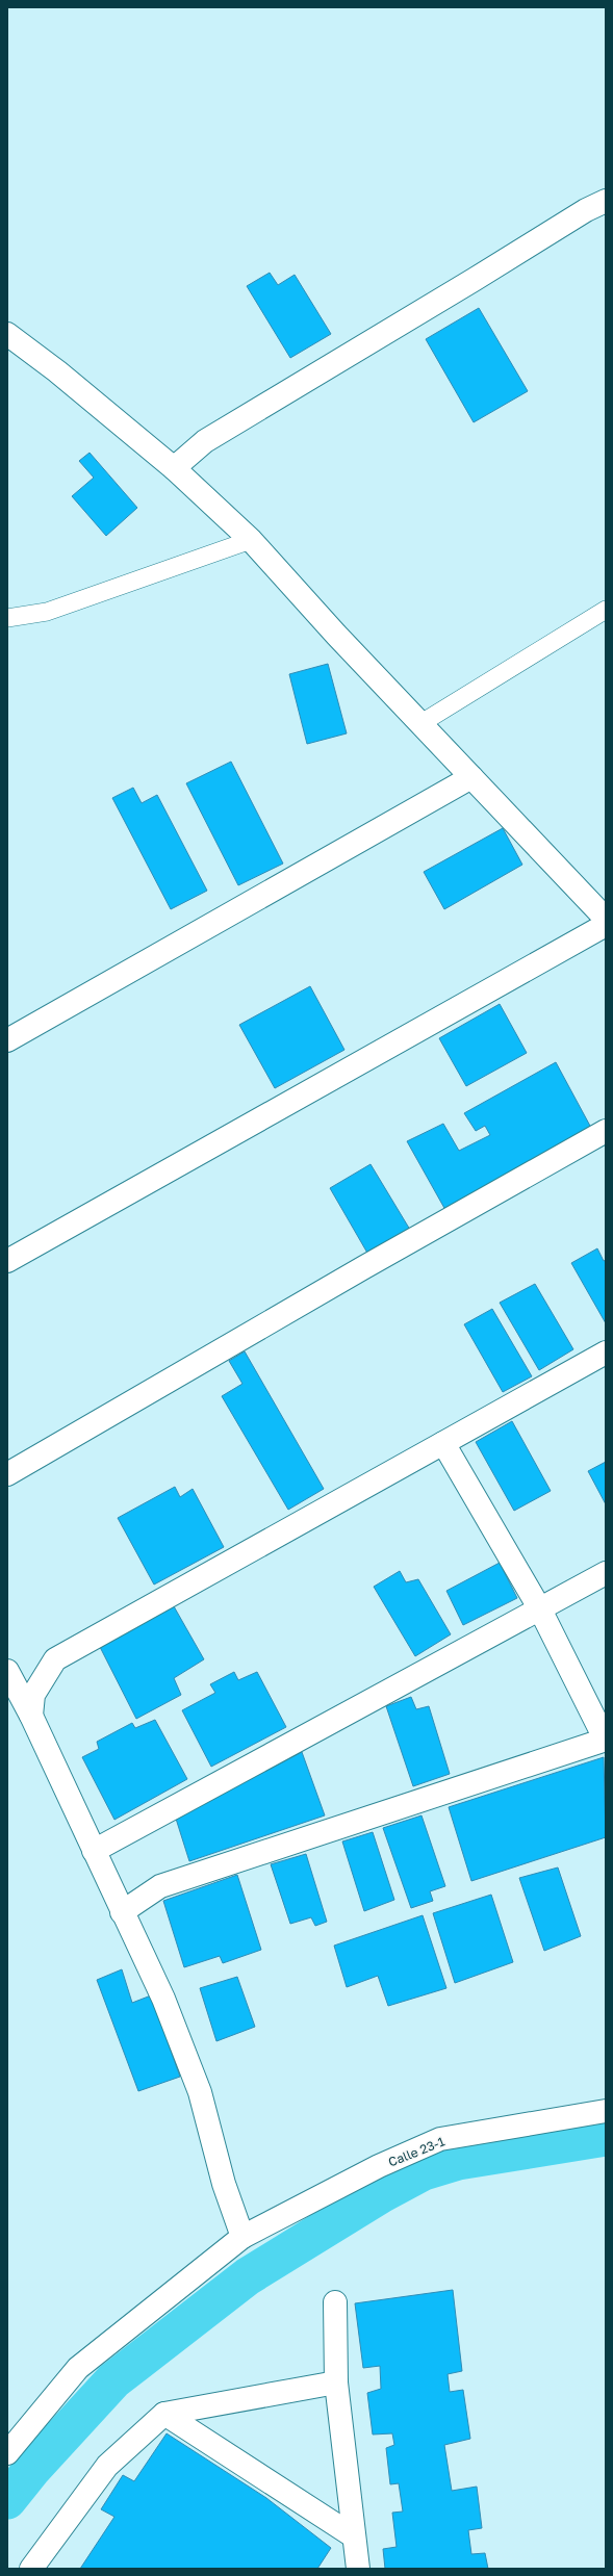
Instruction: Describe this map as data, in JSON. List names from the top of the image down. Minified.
{"streets":{"street":["Calle 23-1"]}}
